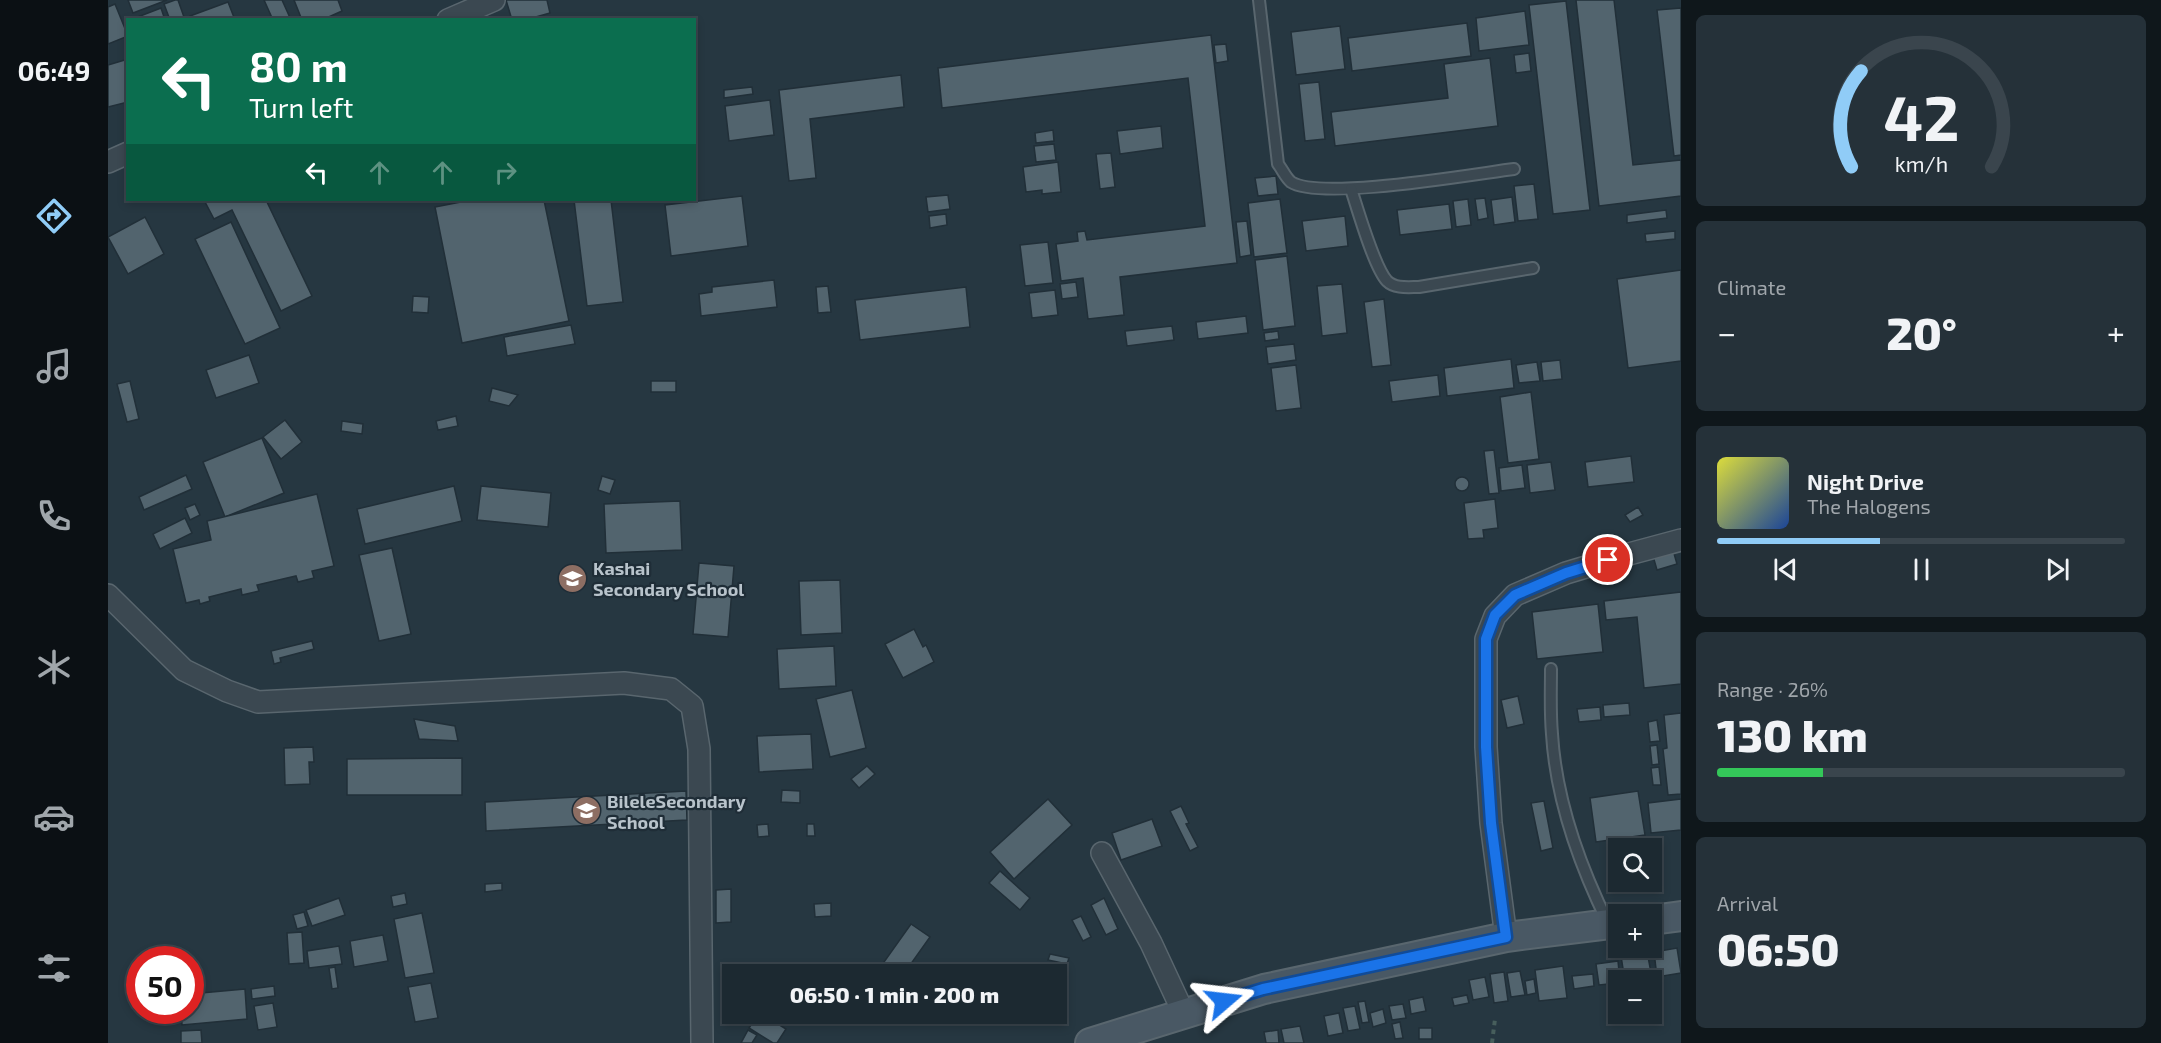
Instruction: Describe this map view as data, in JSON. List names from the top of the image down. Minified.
{"places":{"school or university":["Kashai Secondary School","BileleSecondary School"]},"page":{"tabs":"06:49","turn":["80 m","Turn left"],"tile":["Climate",["Range · 26%","130 km"],["Arrival","06:50"]],"heat":["−","20°","+"],"song":["Night Drive","The Halogens"],"map_buttons":["+","−"],"limit":"50","trip":"06:50 · 1 min · 200 m","gauge":["42","km/h"]}}
